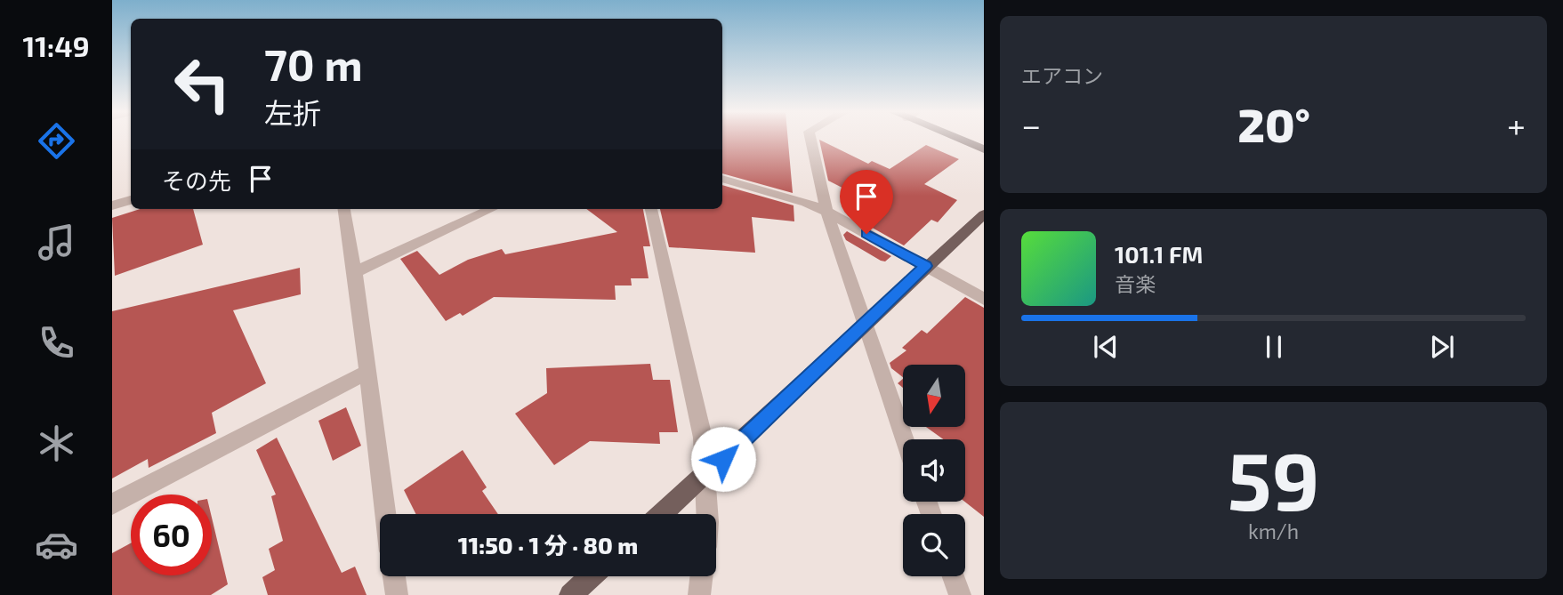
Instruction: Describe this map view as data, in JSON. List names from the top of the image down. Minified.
{"north":"bottom","page":{"tabs":"11:49","tile":["エアコン",["59","km/h"]],"turn":["70 m","左折"],"heat":["−","20°","+"],"then":"その先","song":["101.1 FM","音楽"],"limit":"60","trip":"11:50 · 1 分 · 80 m"}}
